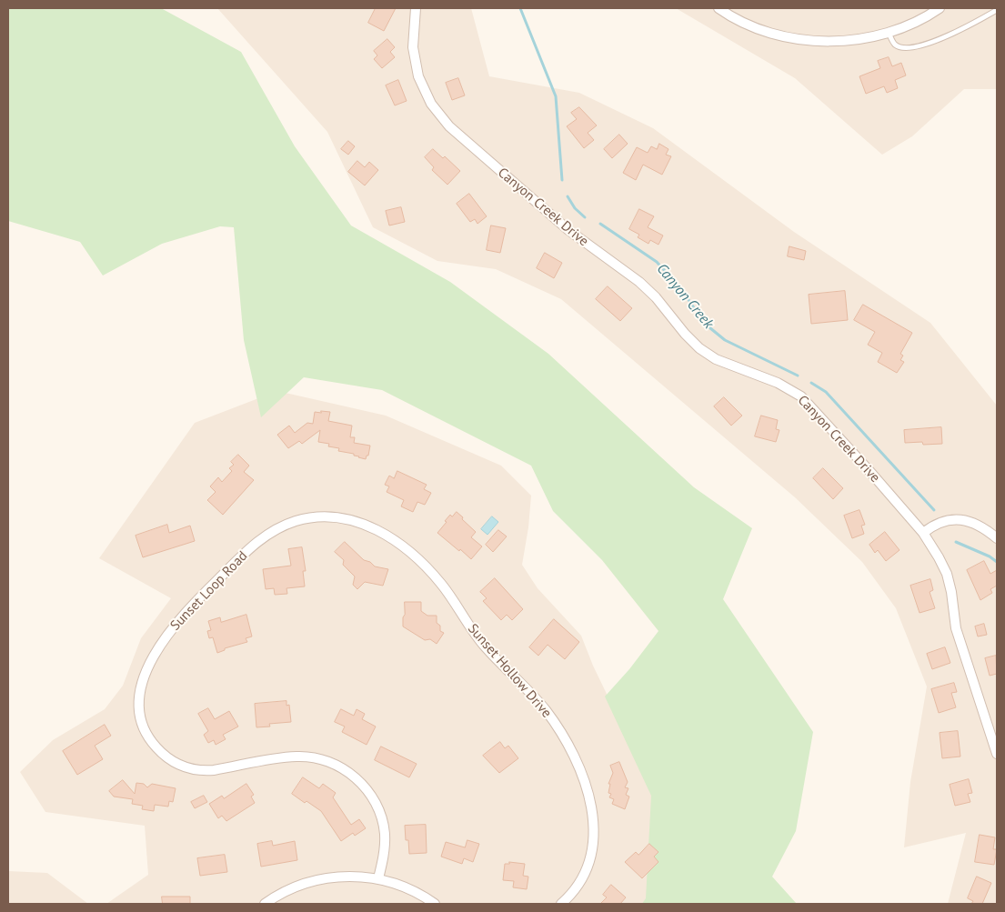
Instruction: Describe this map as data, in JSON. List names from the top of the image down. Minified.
{"streets":{"street":["Canyon Creek Drive","Sunset Loop Road","Sunset Hollow Drive"]},"crossings":[["Sunset Loop Road","Sunset Hollow Drive"]],"water":["Canyon Creek"]}
